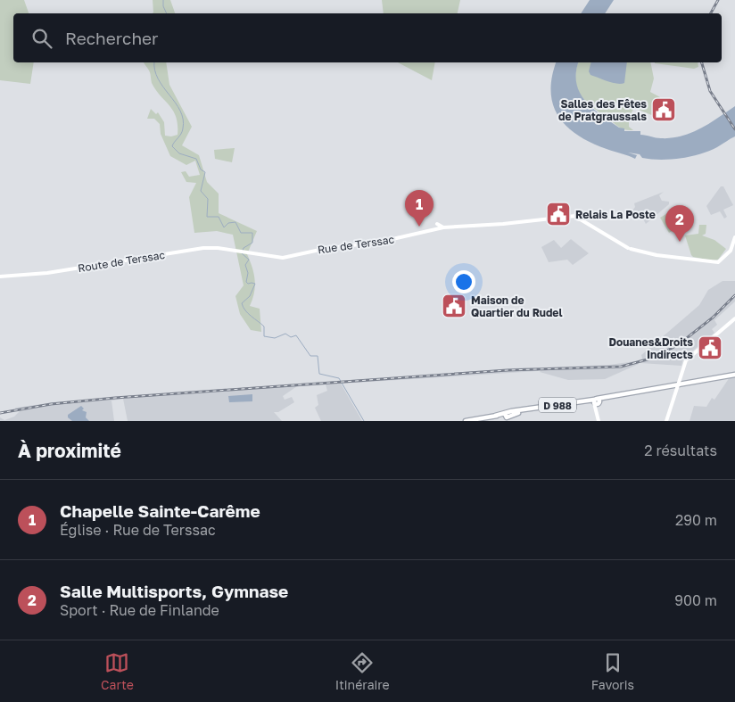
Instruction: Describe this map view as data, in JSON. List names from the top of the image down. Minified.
{"streets":{"main road":["D 988"],"street":["Rue de Terssac","Route de Terssac"]},"crossings":[["Rue de Terssac","Route de Terssac"]],"places":{"public building":["Salles des Fêtes de Pratgraussals","Relais La Poste","Maison de Quartier du Rudel","Douanes&Droits Indirects"]},"page":{"search":"Rechercher","pins":["1","2"],"heading":["À proximité","2 résultats"],"list":[{"mark":"1","name":"Chapelle Sainte-Carême","note":"Église · Rue de Terssac","value":"290 m"},{"mark":"2","name":"Salle Multisports, Gymnase","note":"Sport · Rue de Finlande","value":"900 m"}],"nav":["Carte","Itinéraire","Favoris"]}}
